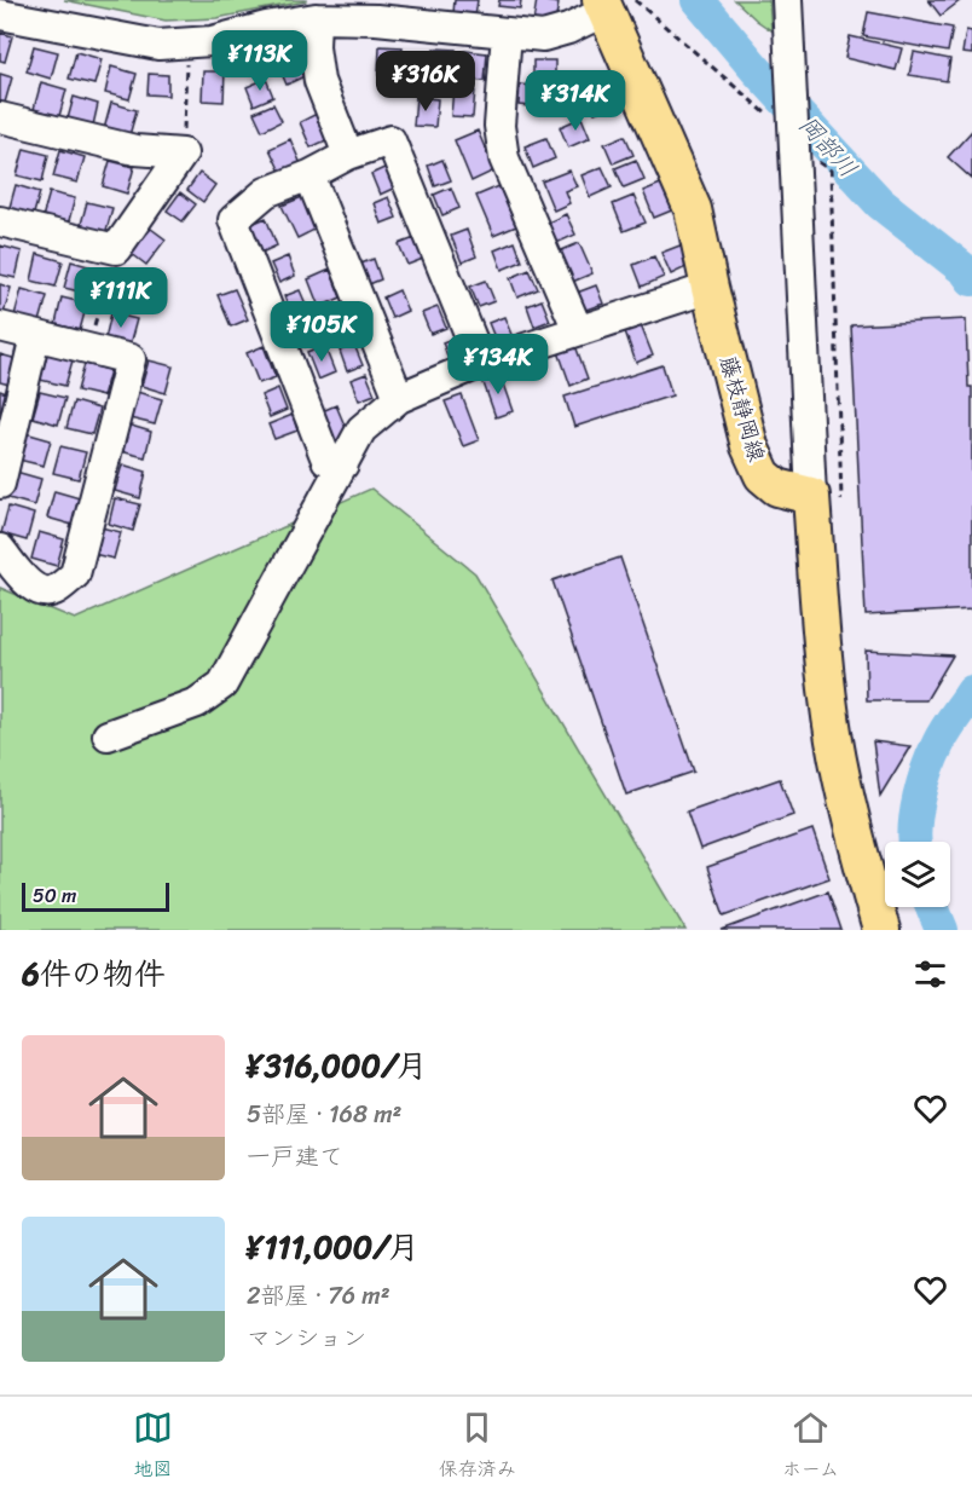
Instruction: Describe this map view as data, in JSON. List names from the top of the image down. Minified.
{"streets":{"main road":["藤枝静岡線"]},"water":["岡部川"],"scale_bar":"50 m","page":{"price":["¥113K","¥316K","¥314K","¥111K","¥105K","¥134K"],"scale":"50 m","heading":"6件の物件","list":[{"name":"¥316,000/月","note":"5部屋 · 168 m² · 一戸建て"},{"name":"¥111,000/月","note":"2部屋 · 76 m² · マンション"}],"tabs":["地図","保存済み","ホーム"]}}
